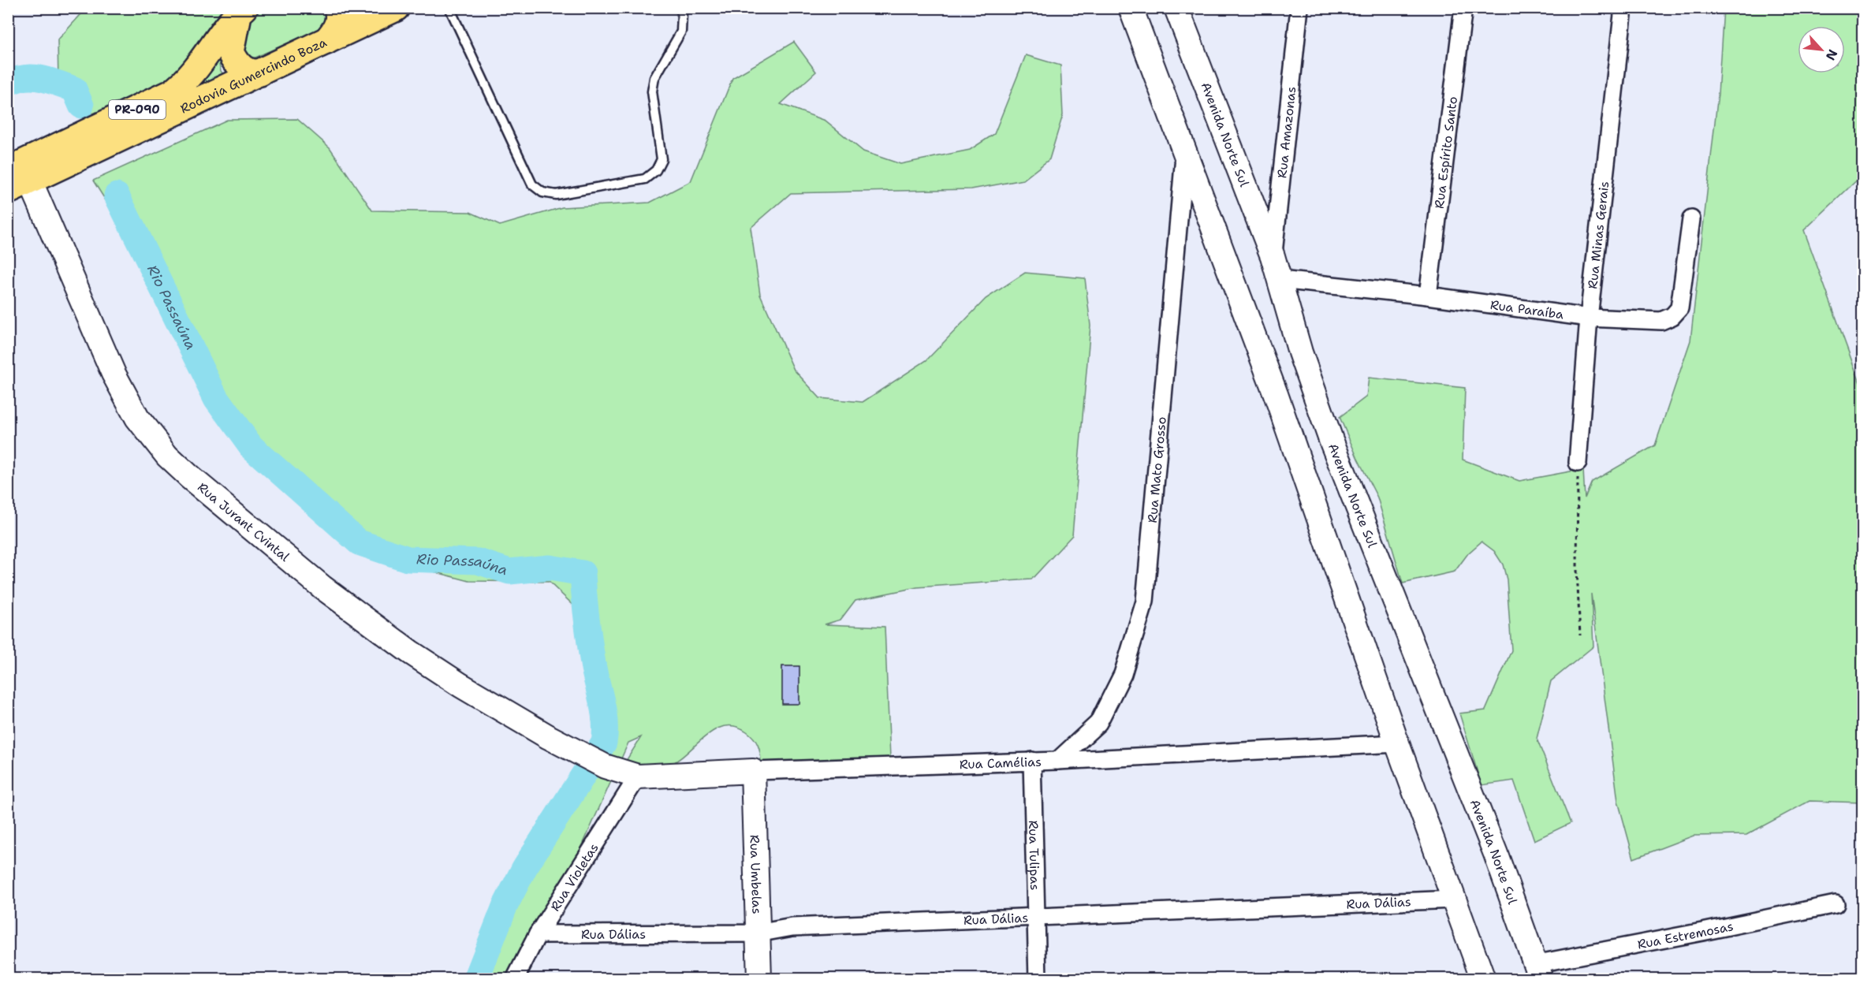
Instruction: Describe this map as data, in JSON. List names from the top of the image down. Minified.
{"streets":{"main road":["Rodovia Gumercindo Boza","PR-090"],"street":["Rua Amazonas","Avenida Norte Sul","Rua Espírito Santo","Rua Minas Gerais","Rua Paraíba","Rua Mato Grosso","Rua Jurant Cvintal","Rua Camélias","Rua Tulipas","Rua Umbelas","Rua Violetas","Rua Dálias","Rua Estremosas"]},"crossings":[["Rodovia Gumercindo Boza","Rua Jurant Cvintal"],["Rua Amazonas","Avenida Norte Sul"],["Avenida Norte Sul","Rua Paraíba"],["Avenida Norte Sul","Rua Estremosas"],["Rua Espírito Santo","Rua Paraíba"],["Rua Minas Gerais","Rua Paraíba"],["Rua Mato Grosso","Rua Camélias"],["Rua Jurant Cvintal","Rua Camélias"],["Rua Camélias","Rua Tulipas"],["Rua Camélias","Rua Umbelas"],["Rua Camélias","Rua Violetas"],["Rua Tulipas","Rua Dálias"],["Rua Umbelas","Rua Dálias"],["Rua Violetas","Rua Dálias"]],"water":["Rio Passaúna"],"north":"bottom right"}
